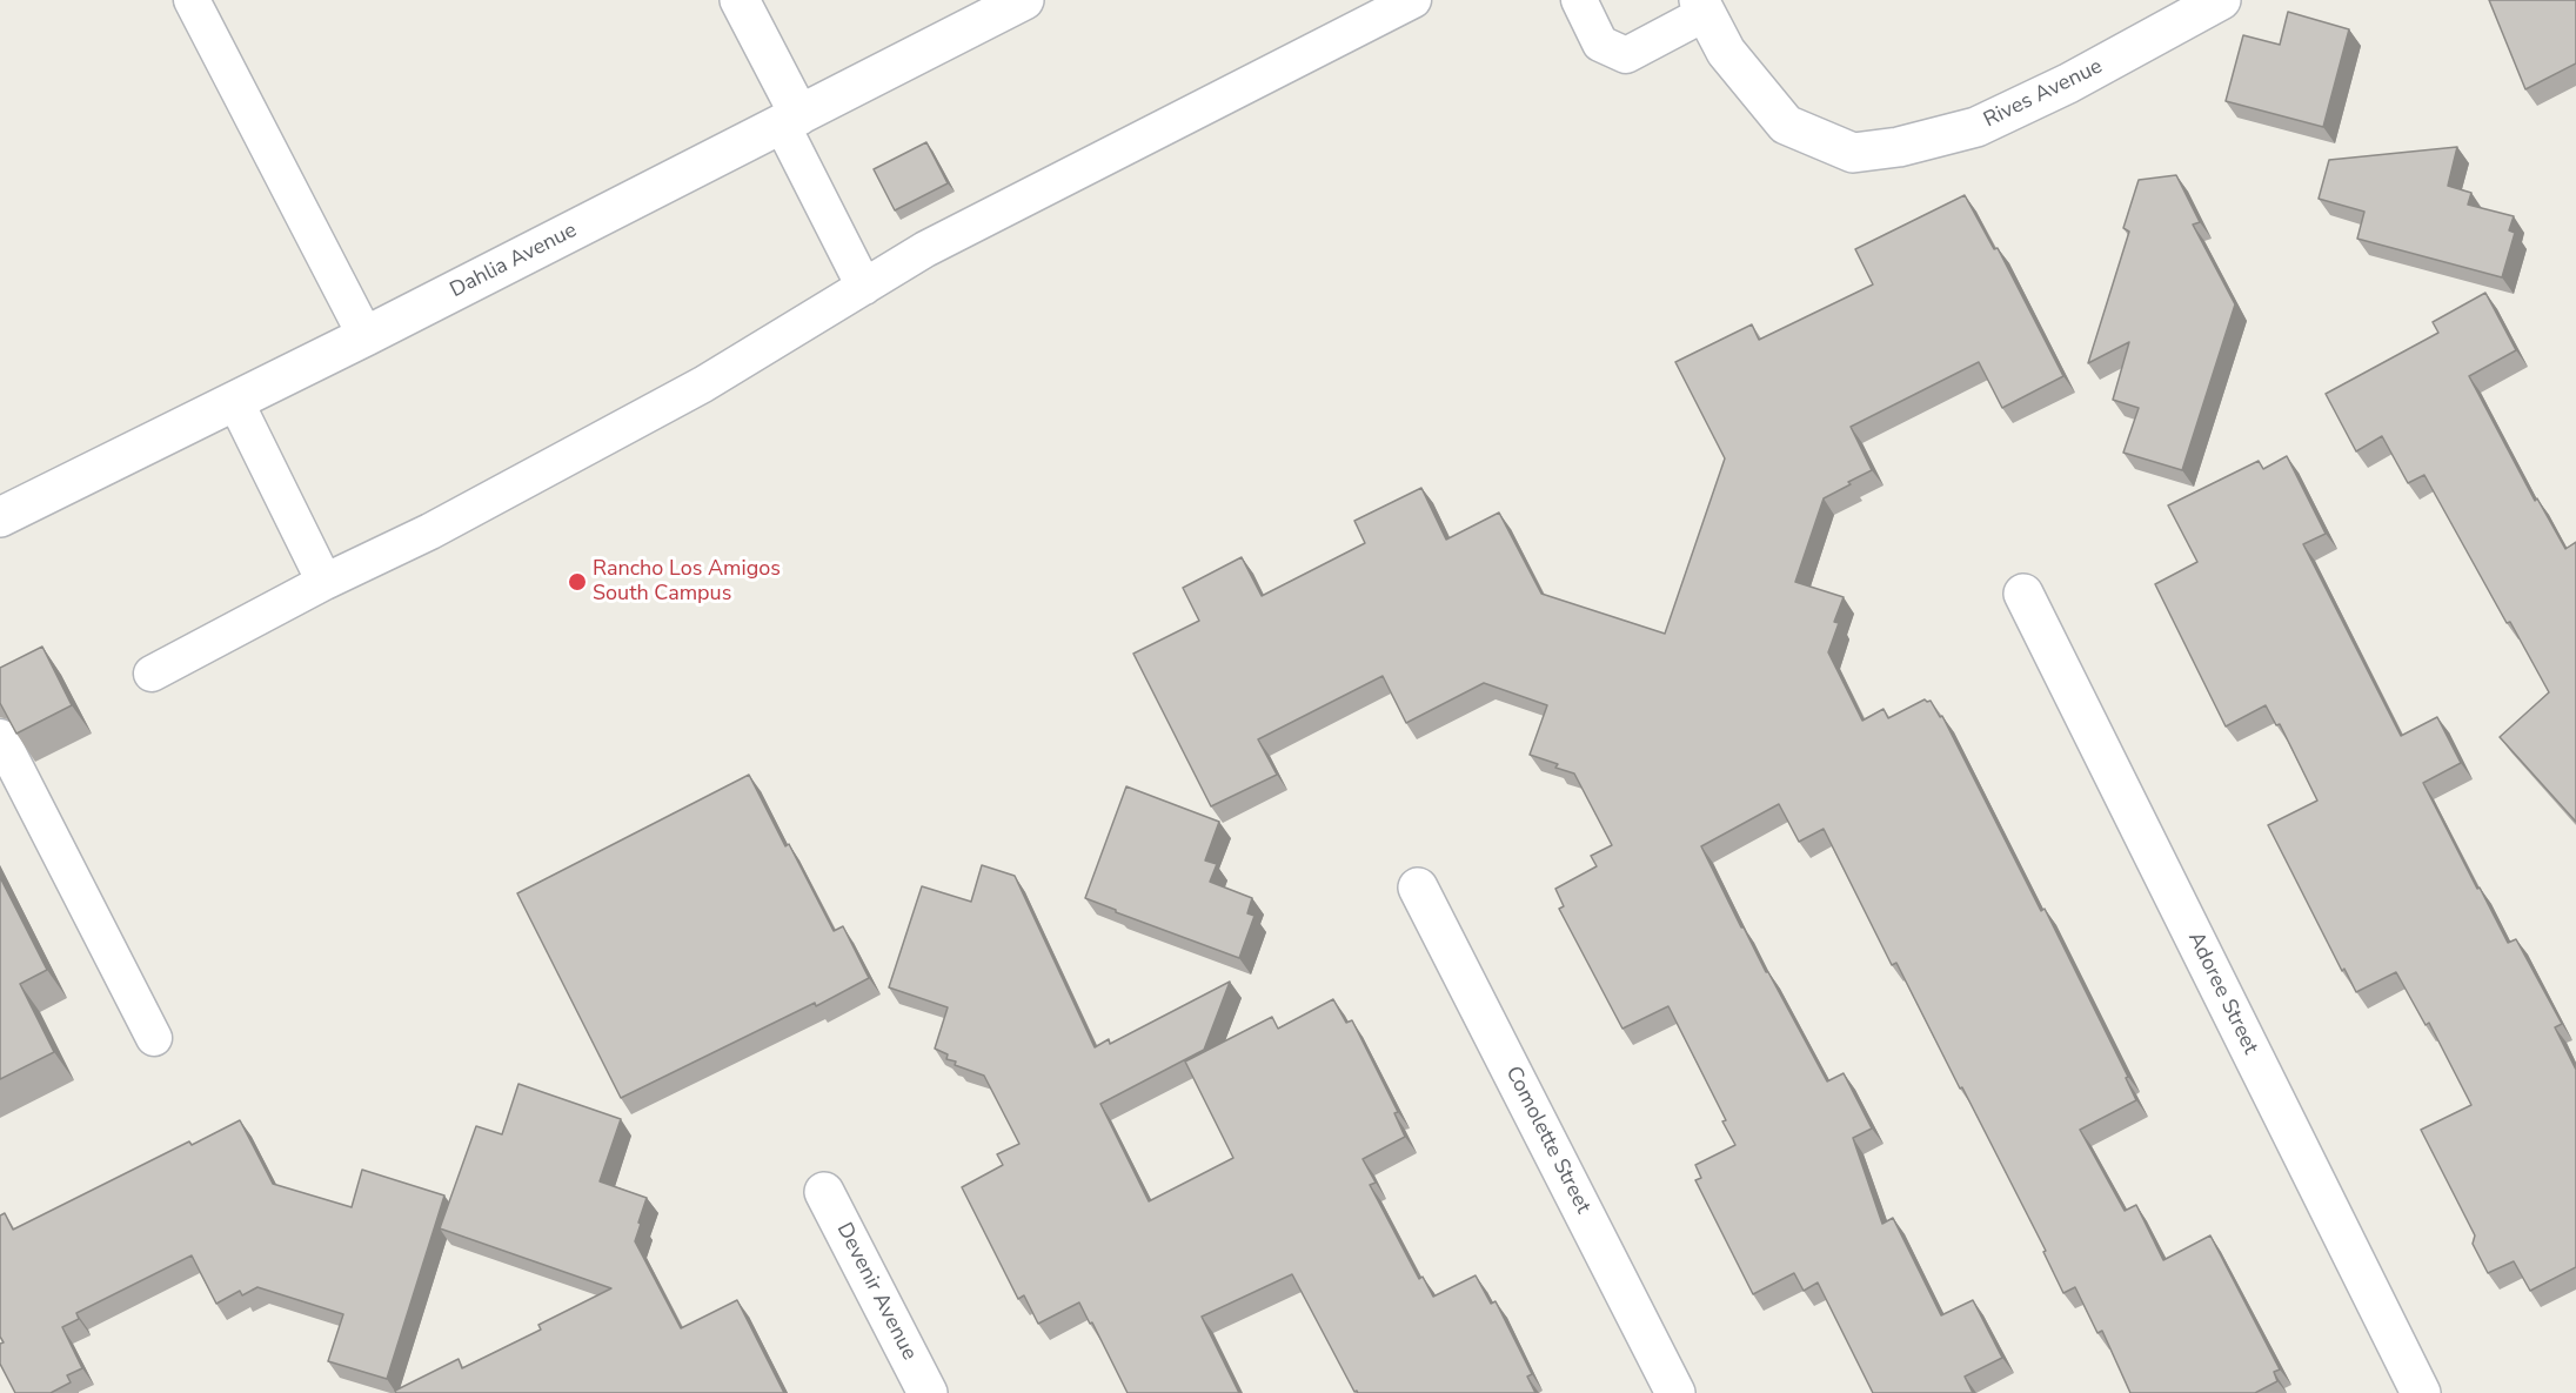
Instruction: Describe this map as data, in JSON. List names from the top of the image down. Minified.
{"streets":{"street":["Rives Avenue","Dahlia Avenue","Adoree Street","Comolette Street","Devenir Avenue"]},"places":["Rancho Los Amigos South Campus"]}
